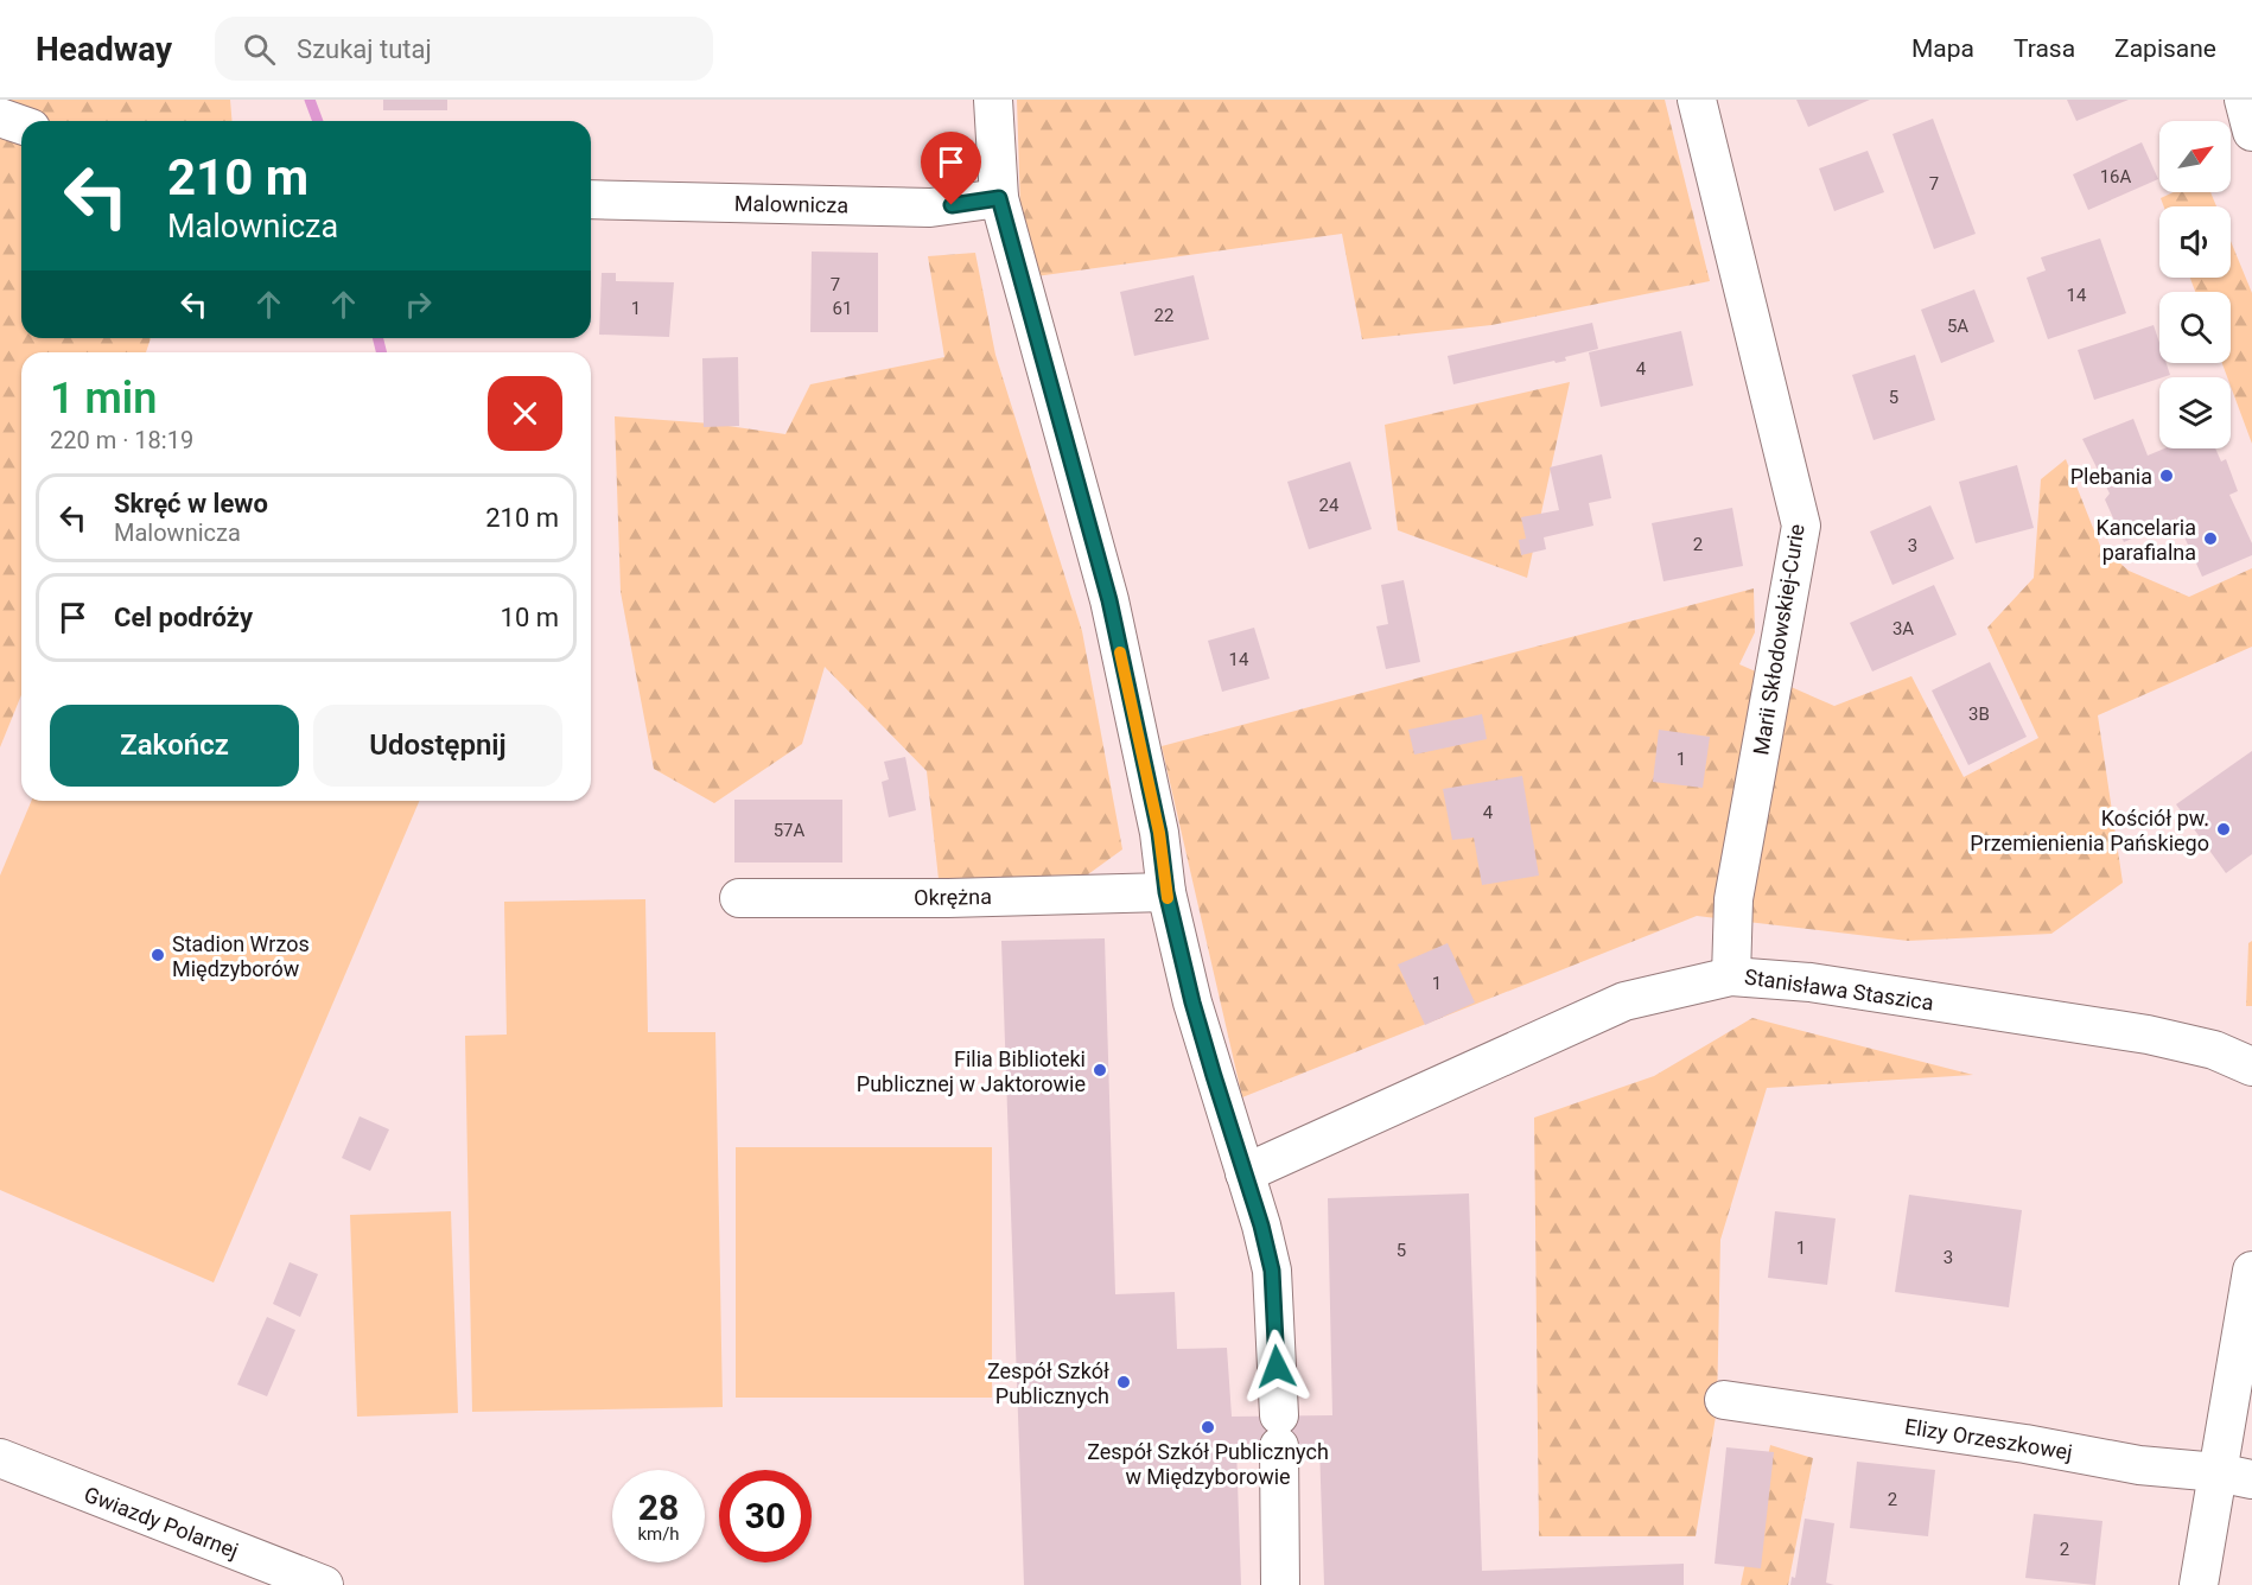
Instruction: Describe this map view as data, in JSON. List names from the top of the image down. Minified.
{"streets":{"street":["Malownicza","Marii Skłodowskiej-Curie","Okrężna","Stanisława Staszica","Elizy Orzeszkowej","Gwiazdy Polarnej"]},"crossings":[["Marii Skłodowskiej-Curie","Stanisława Staszica"]],"places":["Plebania","Kancelaria parafialna","Kościół pw. Przemienienia Pańskiego","Stadion Wrzos Międzyborów","Filia Biblioteki Publicznej w Jaktorowie","Zespół Szkół Publicznych","Zespół Szkół Publicznych w Międzyborowie"],"house_numbers":["16A","7","7","14","1","61","22","5A","4","5","24","2","3","3A","14","3B","1","4","57A","1","1","5","3","2","2"],"north":"top right","page":{"header":"Headway","search":"Szukaj tutaj","nav":["Mapa","Trasa","Zapisane"],"turn":["210 m","Malownicza"],"heading":["1 min","220 m · 18:19"],"list":[{"name":"Skręć w lewo","note":"Malownicza","value":"210 m"},{"name":"Cel podróży","value":"10 m"}],"buttons":["Zakończ","Udostępnij"],"speed":"28 km/h","limit":"30"}}
